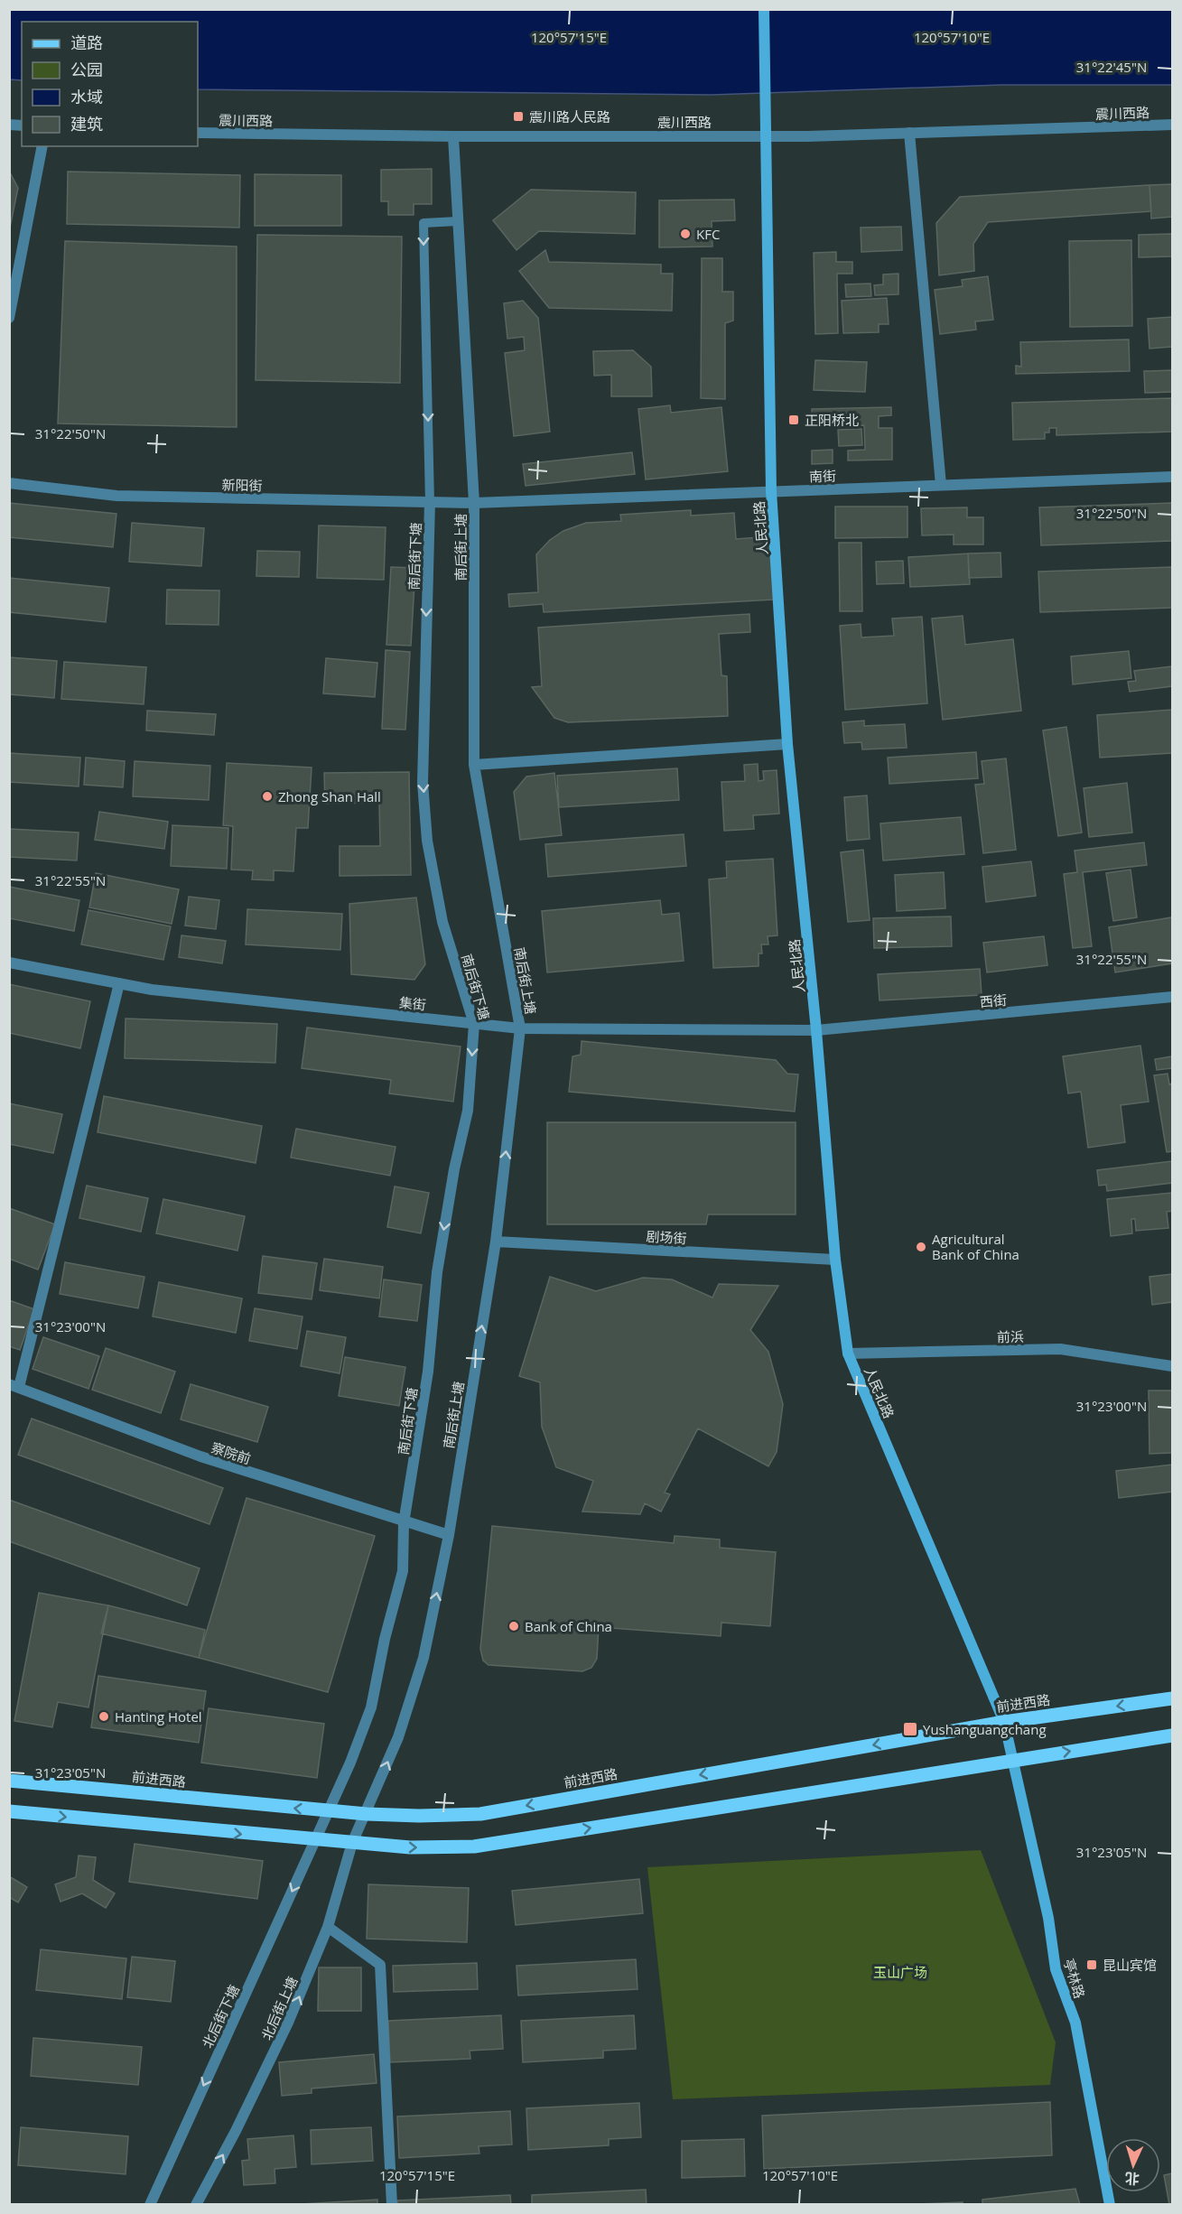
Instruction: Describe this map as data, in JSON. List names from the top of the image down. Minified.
{"streets":{"main road":["人民北路","前进西路","亭林路"],"street":["震川西路","南街","新阳街","南后街上塘","南后街下塘","西街","集街","剧场街","前浜","察院前","北后街上塘","北后街下塘"]},"crossings":[["震川西路","人民北路"],["震川西路","南后街上塘"],["南街","新阳街"],["南街","人民北路"],["南街","南后街上塘"],["新阳街","南后街上塘"],["新阳街","南后街下塘"],["人民北路","西街"],["人民北路","集街"],["人民北路","剧场街"],["人民北路","前浜"],["人民北路","前进西路"],["人民北路","亭林路"],["南后街上塘","南后街下塘"],["南后街上塘","集街"],["南后街上塘","剧场街"],["南后街上塘","察院前"],["南后街上塘","前进西路"],["南后街上塘","北后街上塘"],["南后街下塘","集街"],["南后街下塘","察院前"],["南后街下塘","前进西路"],["南后街下塘","北后街下塘"],["西街","集街"],["前进西路","北后街上塘"]],"one_way":["南后街上塘","南后街下塘","北后街上塘","北后街下塘"],"parks":["玉山广场"],"places":{"transit":["震川路人民路","正阳桥北","Yushanguangchang","昆山宾馆"],"other":["KFC","Zhong Shan Hall","Agricultural Bank of China","Bank of China","Hanting Hotel"]},"legend":["道路","公园","水域","建筑"],"north":"bottom","coordinates":["120°57'15\"E","120°57'10\"E","31°22'45\"N","31°22'50\"N","31°22'55\"N","31°23'00\"N","31°23'05\"N"]}
